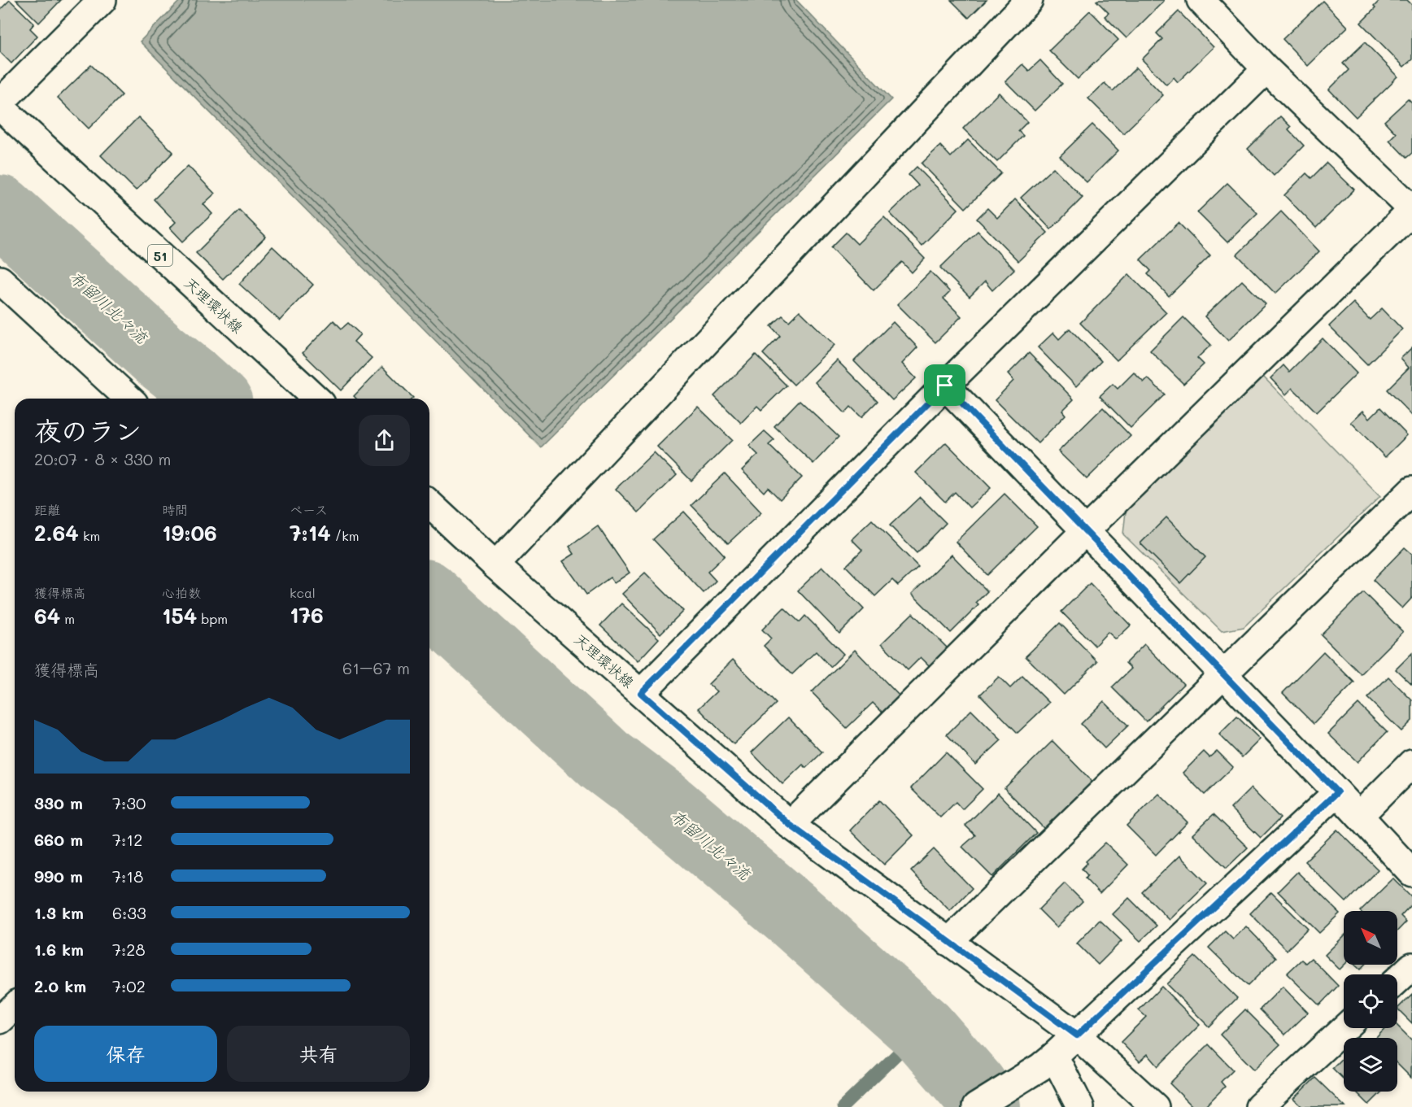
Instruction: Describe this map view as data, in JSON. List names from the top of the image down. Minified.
{"streets":{"street":["51","天理環状線"]},"water":["布留川北々流"],"north":"top left","page":{"heading":["夜のラン","20:07 · 8 × 330 m"],"stats":[["距離","2.64 km"],["時間","19:06"],["ペース","7:14 /km"],["獲得標高","64 m"],["心拍数","154 bpm"],["kcal","176"]],"chart":["獲得標高","61–67 m"],"list":[{"name":"330 m","note":"7:30"},{"name":"660 m","note":"7:12"},{"name":"990 m","note":"7:18"},{"name":"1.3 km","note":"6:33"},{"name":"1.6 km","note":"7:28"},{"name":"2.0 km","note":"7:02"}],"buttons":["保存","共有"]}}
